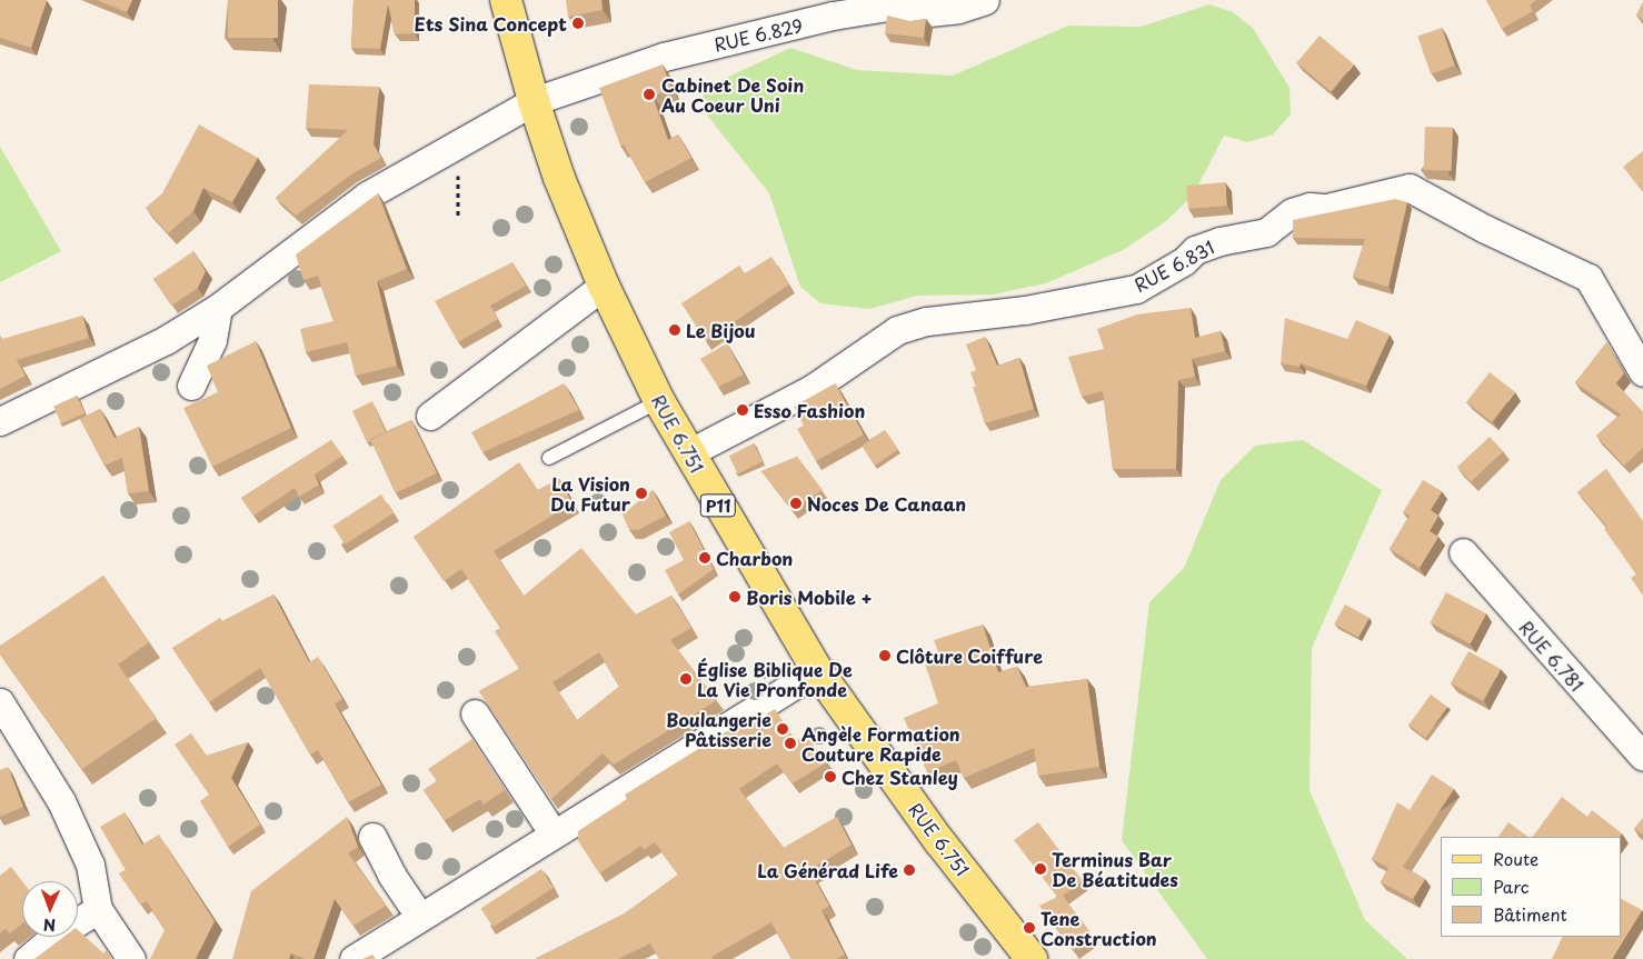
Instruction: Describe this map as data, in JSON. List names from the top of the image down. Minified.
{"streets":{"main road":["RUE 6.751","P11"],"street":["RUE 6.829","RUE 6.831","RUE 6.781"]},"crossings":[["RUE 6.829","RUE 6.751"],["RUE 6.831","RUE 6.751"]],"places":["Ets Sina Concept","Cabinet De Soin Au Coeur Uni","Le Bijou","Esso Fashion","La Vision Du Futur","Noces De Canaan","Charbon","Boris Mobile +","Clôture Coiffure","Église Biblique De La Vie Pronfonde","Boulangerie Pâtisserie","Angèle Formation Couture Rapide","Chez Stanley","Terminus Bar De Béatitudes","La Générad Life","Tene Construction"],"legend":["Route","Parc","Bâtiment"],"north":"bottom"}
